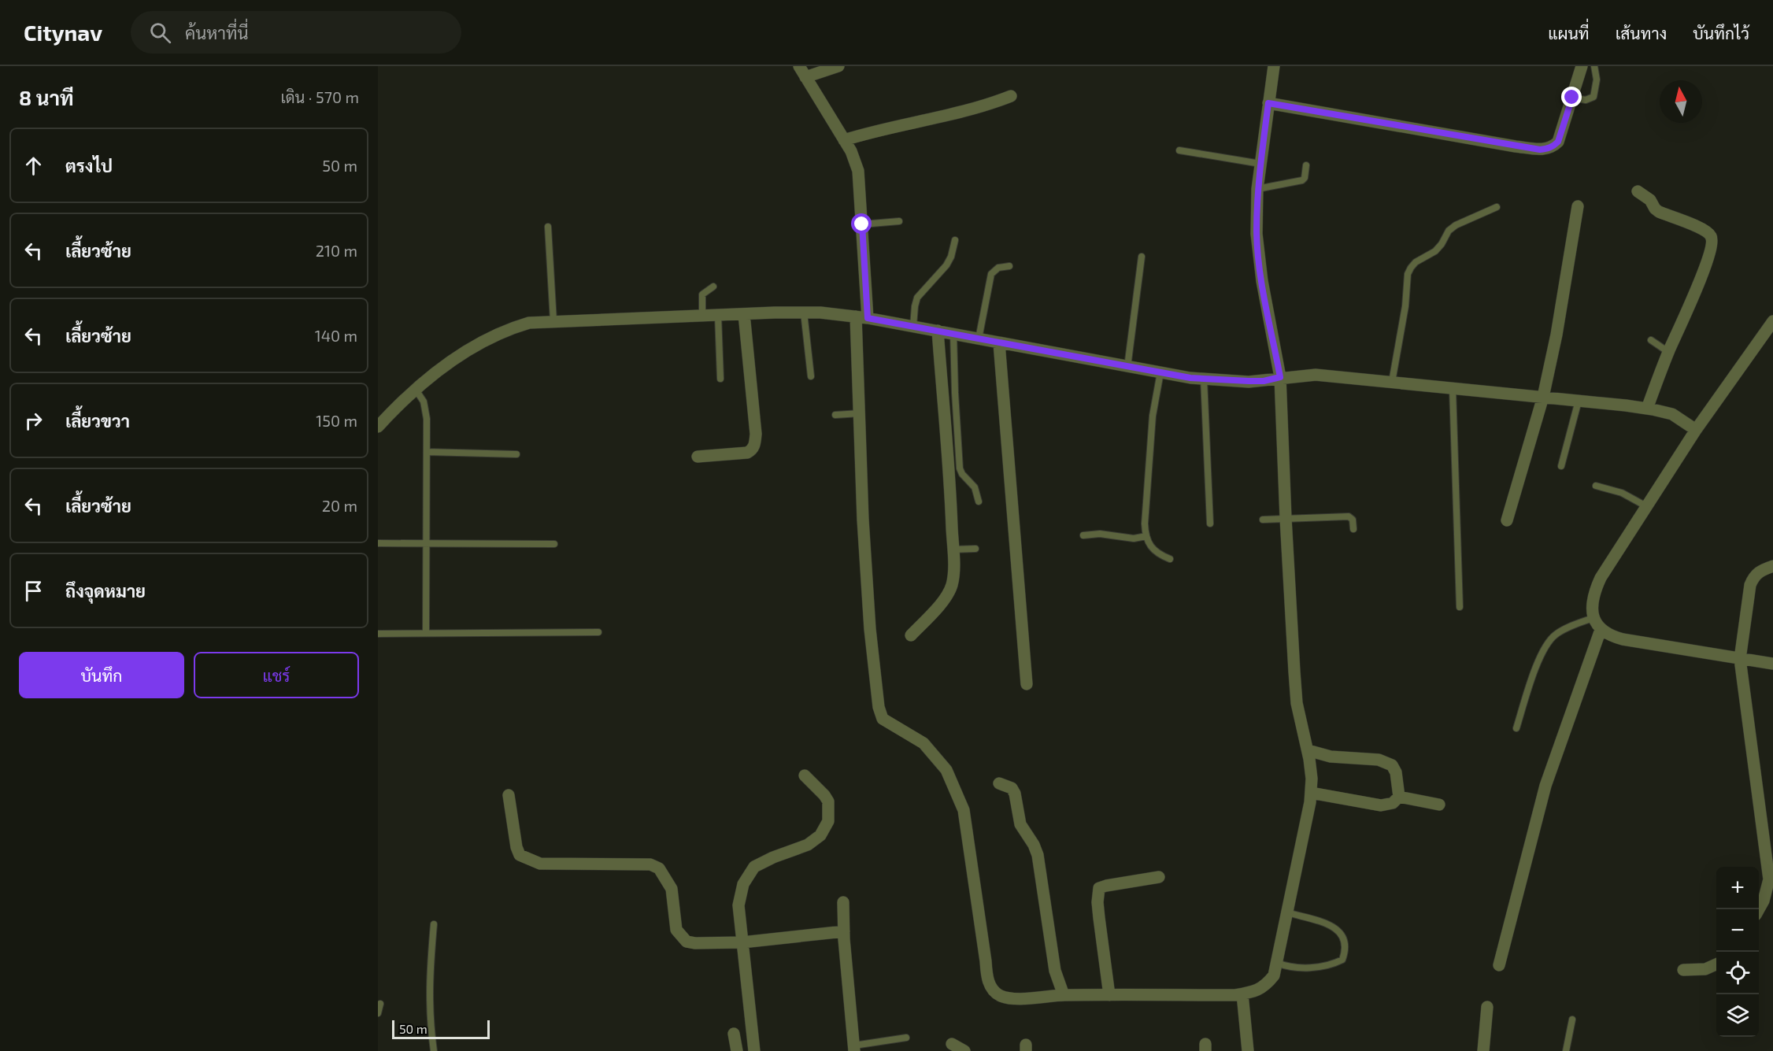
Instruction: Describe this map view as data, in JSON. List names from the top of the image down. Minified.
{"scale_bar":"50 m","north":"top","page":{"header":"Citynav","search":"ค้นหาที่นี่","nav":["แผนที่","เส้นทาง","บันทึกไว้"],"heading":["8 นาที","เดิน · 570 m"],"list":[["ตรงไป","50 m"],["เลี้ยวซ้าย","210 m"],["เลี้ยวซ้าย","140 m"],["เลี้ยวขวา","150 m"],["เลี้ยวซ้าย","20 m"],"ถึงจุดหมาย"],"buttons":["บันทึก","แชร์"],"map_buttons":["+","−"],"scale":"50 m"}}
